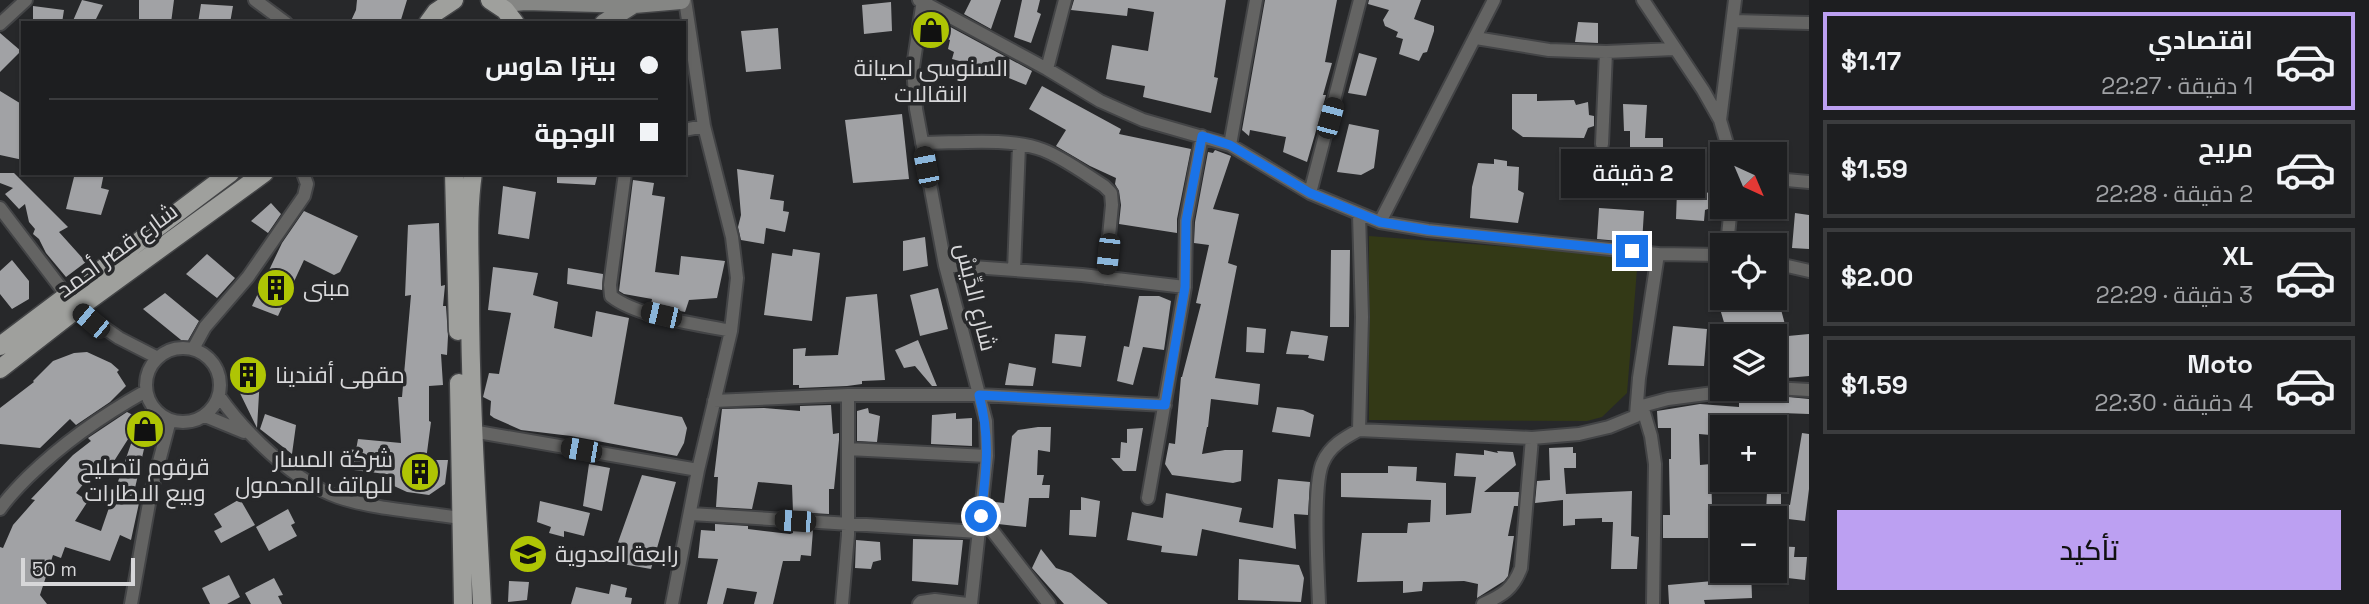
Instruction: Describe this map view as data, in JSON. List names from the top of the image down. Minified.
{"streets":{"main road":["شارع قصر أحمد"],"street":["شارع الدِّيسْ"]},"places":{"shop":["السنوسي لصيانة النقالات","قرقوم لتصليح وبيع الاطارات"],"building":["مبنى","مقهى أفندينا","شركة المسار للهاتف المحمول"],"school or university":["رابعة العدوية"]},"scale_bar":"50 m","north":"bottom right","page":{"list":[{"name":"اقتصادي","note":"1 دقيقة · 22:27","value":"$1.17"},{"name":"مريح","note":"2 دقيقة · 22:28","value":"$1.59"},{"name":"XL","note":"3 دقيقة · 22:29","value":"$2.00"},{"name":"Moto","note":"4 دقيقة · 22:30","value":"$1.59"}],"banner":["بيتزا هاوس","الوجهة"],"map_buttons":["+","−"],"bubble":"2 دقيقة","buttons":"تأكيد","scale":"50 m"}}
